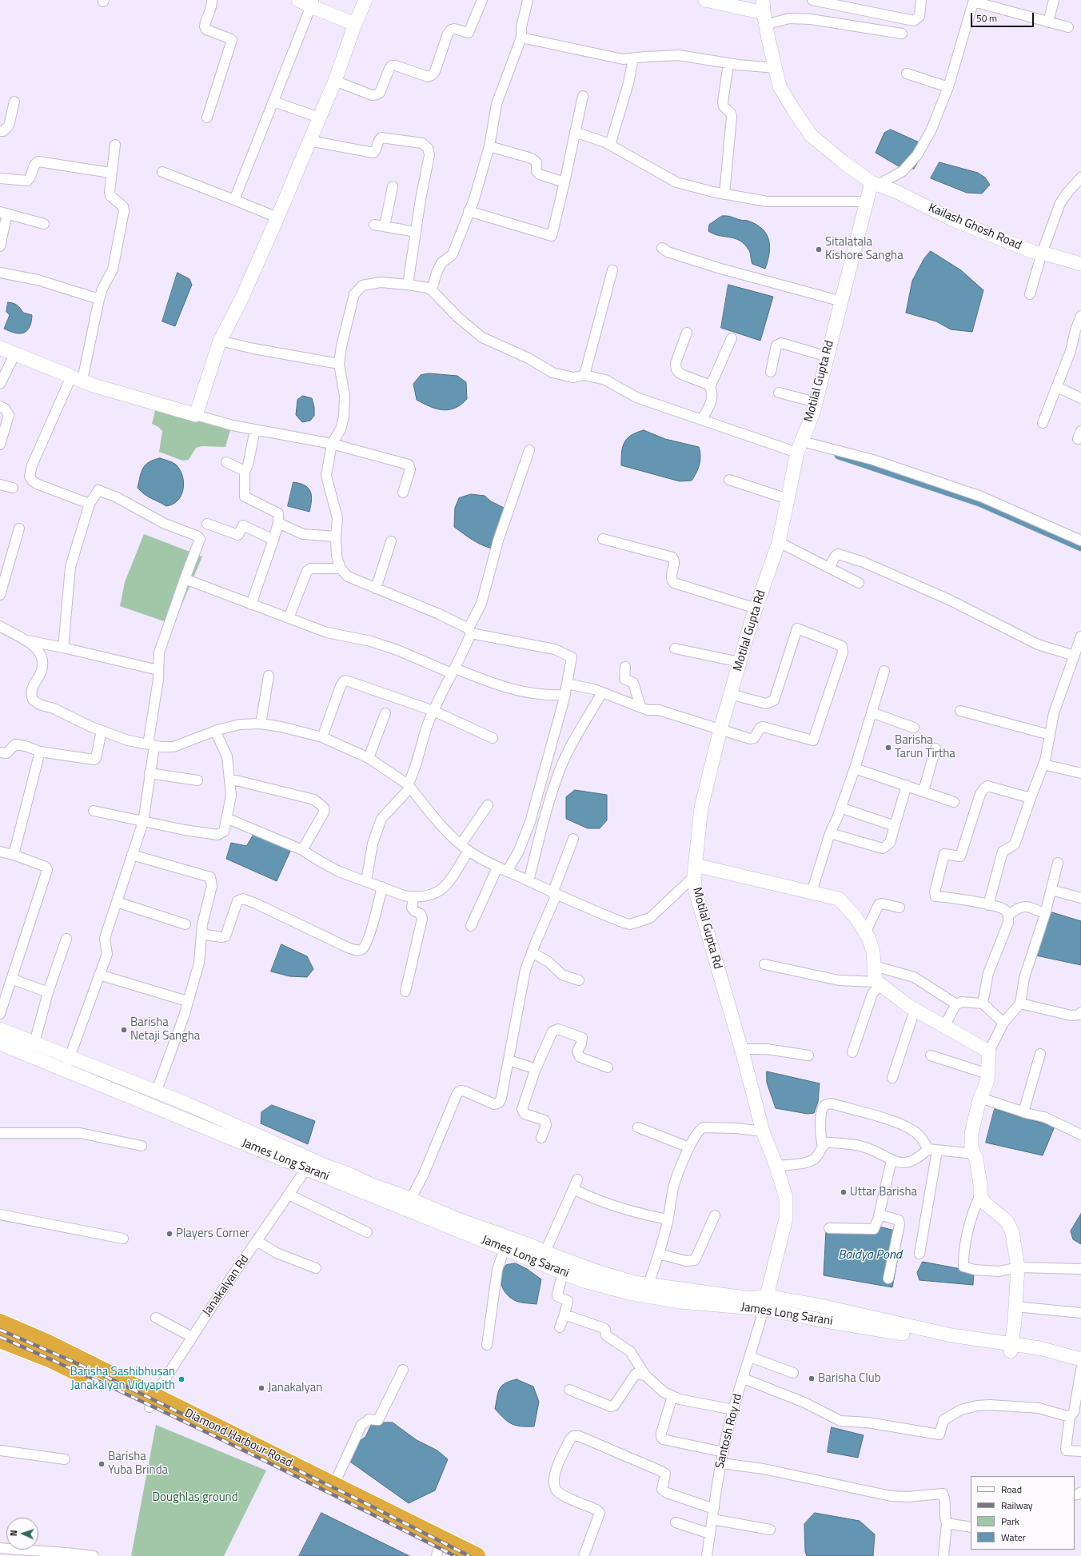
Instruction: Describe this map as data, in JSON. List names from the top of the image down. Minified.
{"streets":{"highway":["Diamond Harbour Road"],"street":["Kailash Ghosh Road","Motilal Gupta Rd","James Long Sarani","Janakalyan Rd","Santosh Roy rd"]},"crossings":[["Kailash Ghosh Road","Motilal Gupta Rd"],["Motilal Gupta Rd","James Long Sarani"],["Motilal Gupta Rd","Santosh Roy rd"],["James Long Sarani","Janakalyan Rd"],["James Long Sarani","Santosh Roy rd"],["Janakalyan Rd","Diamond Harbour Road"]],"water":["Baidya Pond"],"parks":["Doughlas ground"],"places":["Sitalatala Kishore Sangha","Barisha Tarun Tirtha","Barisha Netaji Sangha","Uttar Barisha","Players Corner","Barisha Club","Barisha Sashibhusan Janakalyan Vidyapith","Janakalyan","Barisha Yuba Brinda"],"legend":["Road","Railway","Park","Water"],"scale_bar":"50 m","north":"left"}
